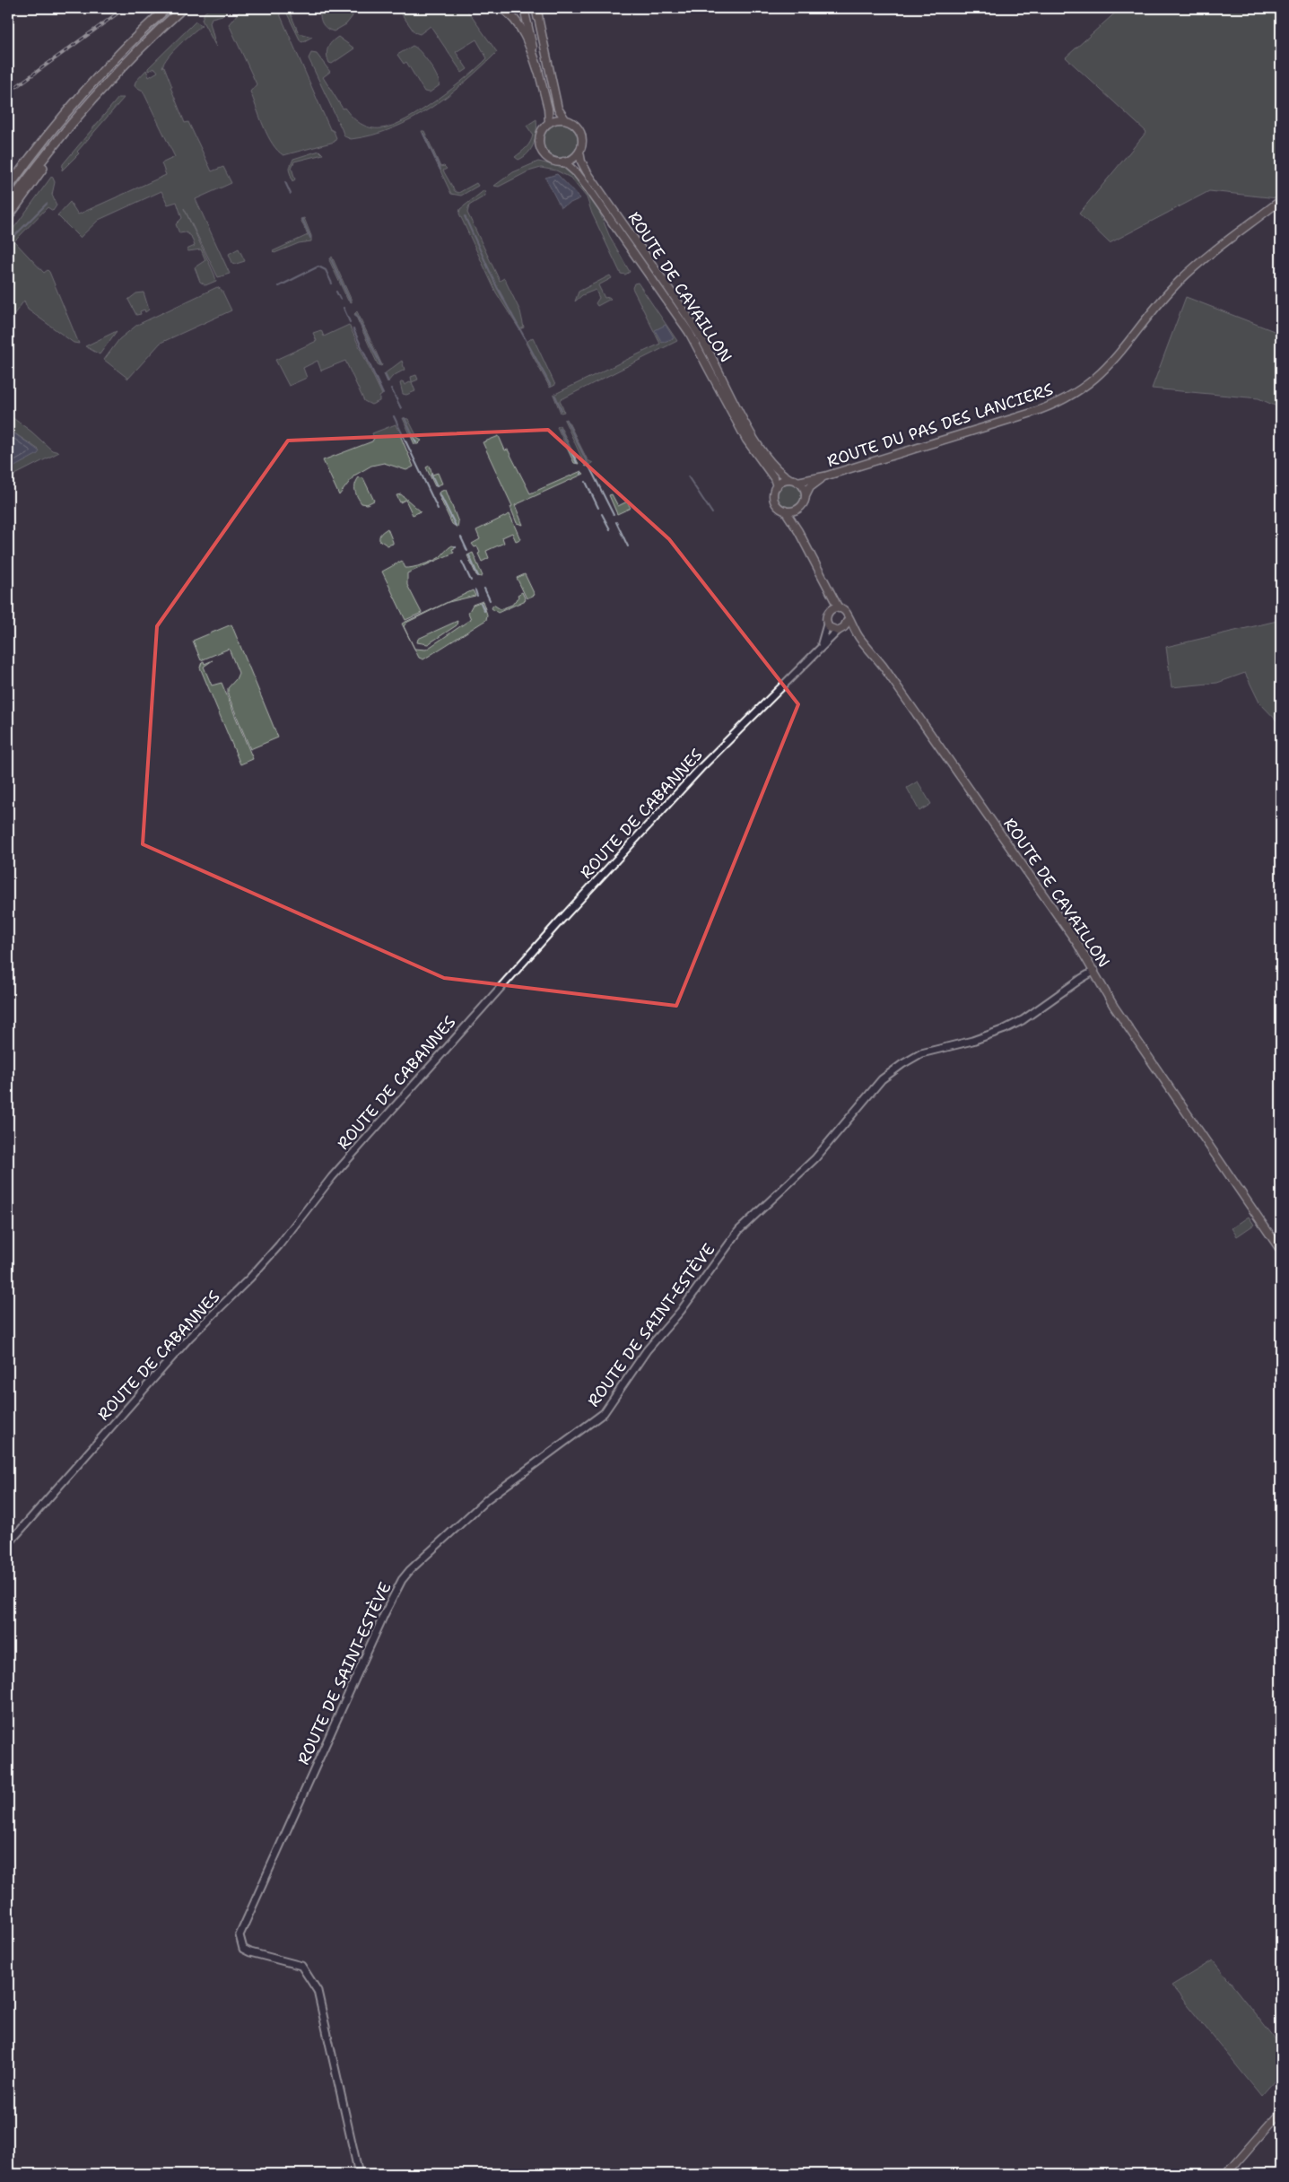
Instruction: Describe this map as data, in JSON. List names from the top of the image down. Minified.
{"streets":{"main road":["ROUTE DE CAVAILLON","ROUTE DU PAS DES LANCIERS"],"street":["ROUTE DE CABANNES","ROUTE DE SAINT-ESTÈVE"]},"crossings":[["ROUTE DE CAVAILLON","ROUTE DU PAS DES LANCIERS"],["ROUTE DE CAVAILLON","ROUTE DE CABANNES"],["ROUTE DE CAVAILLON","ROUTE DE SAINT-ESTÈVE"]]}
